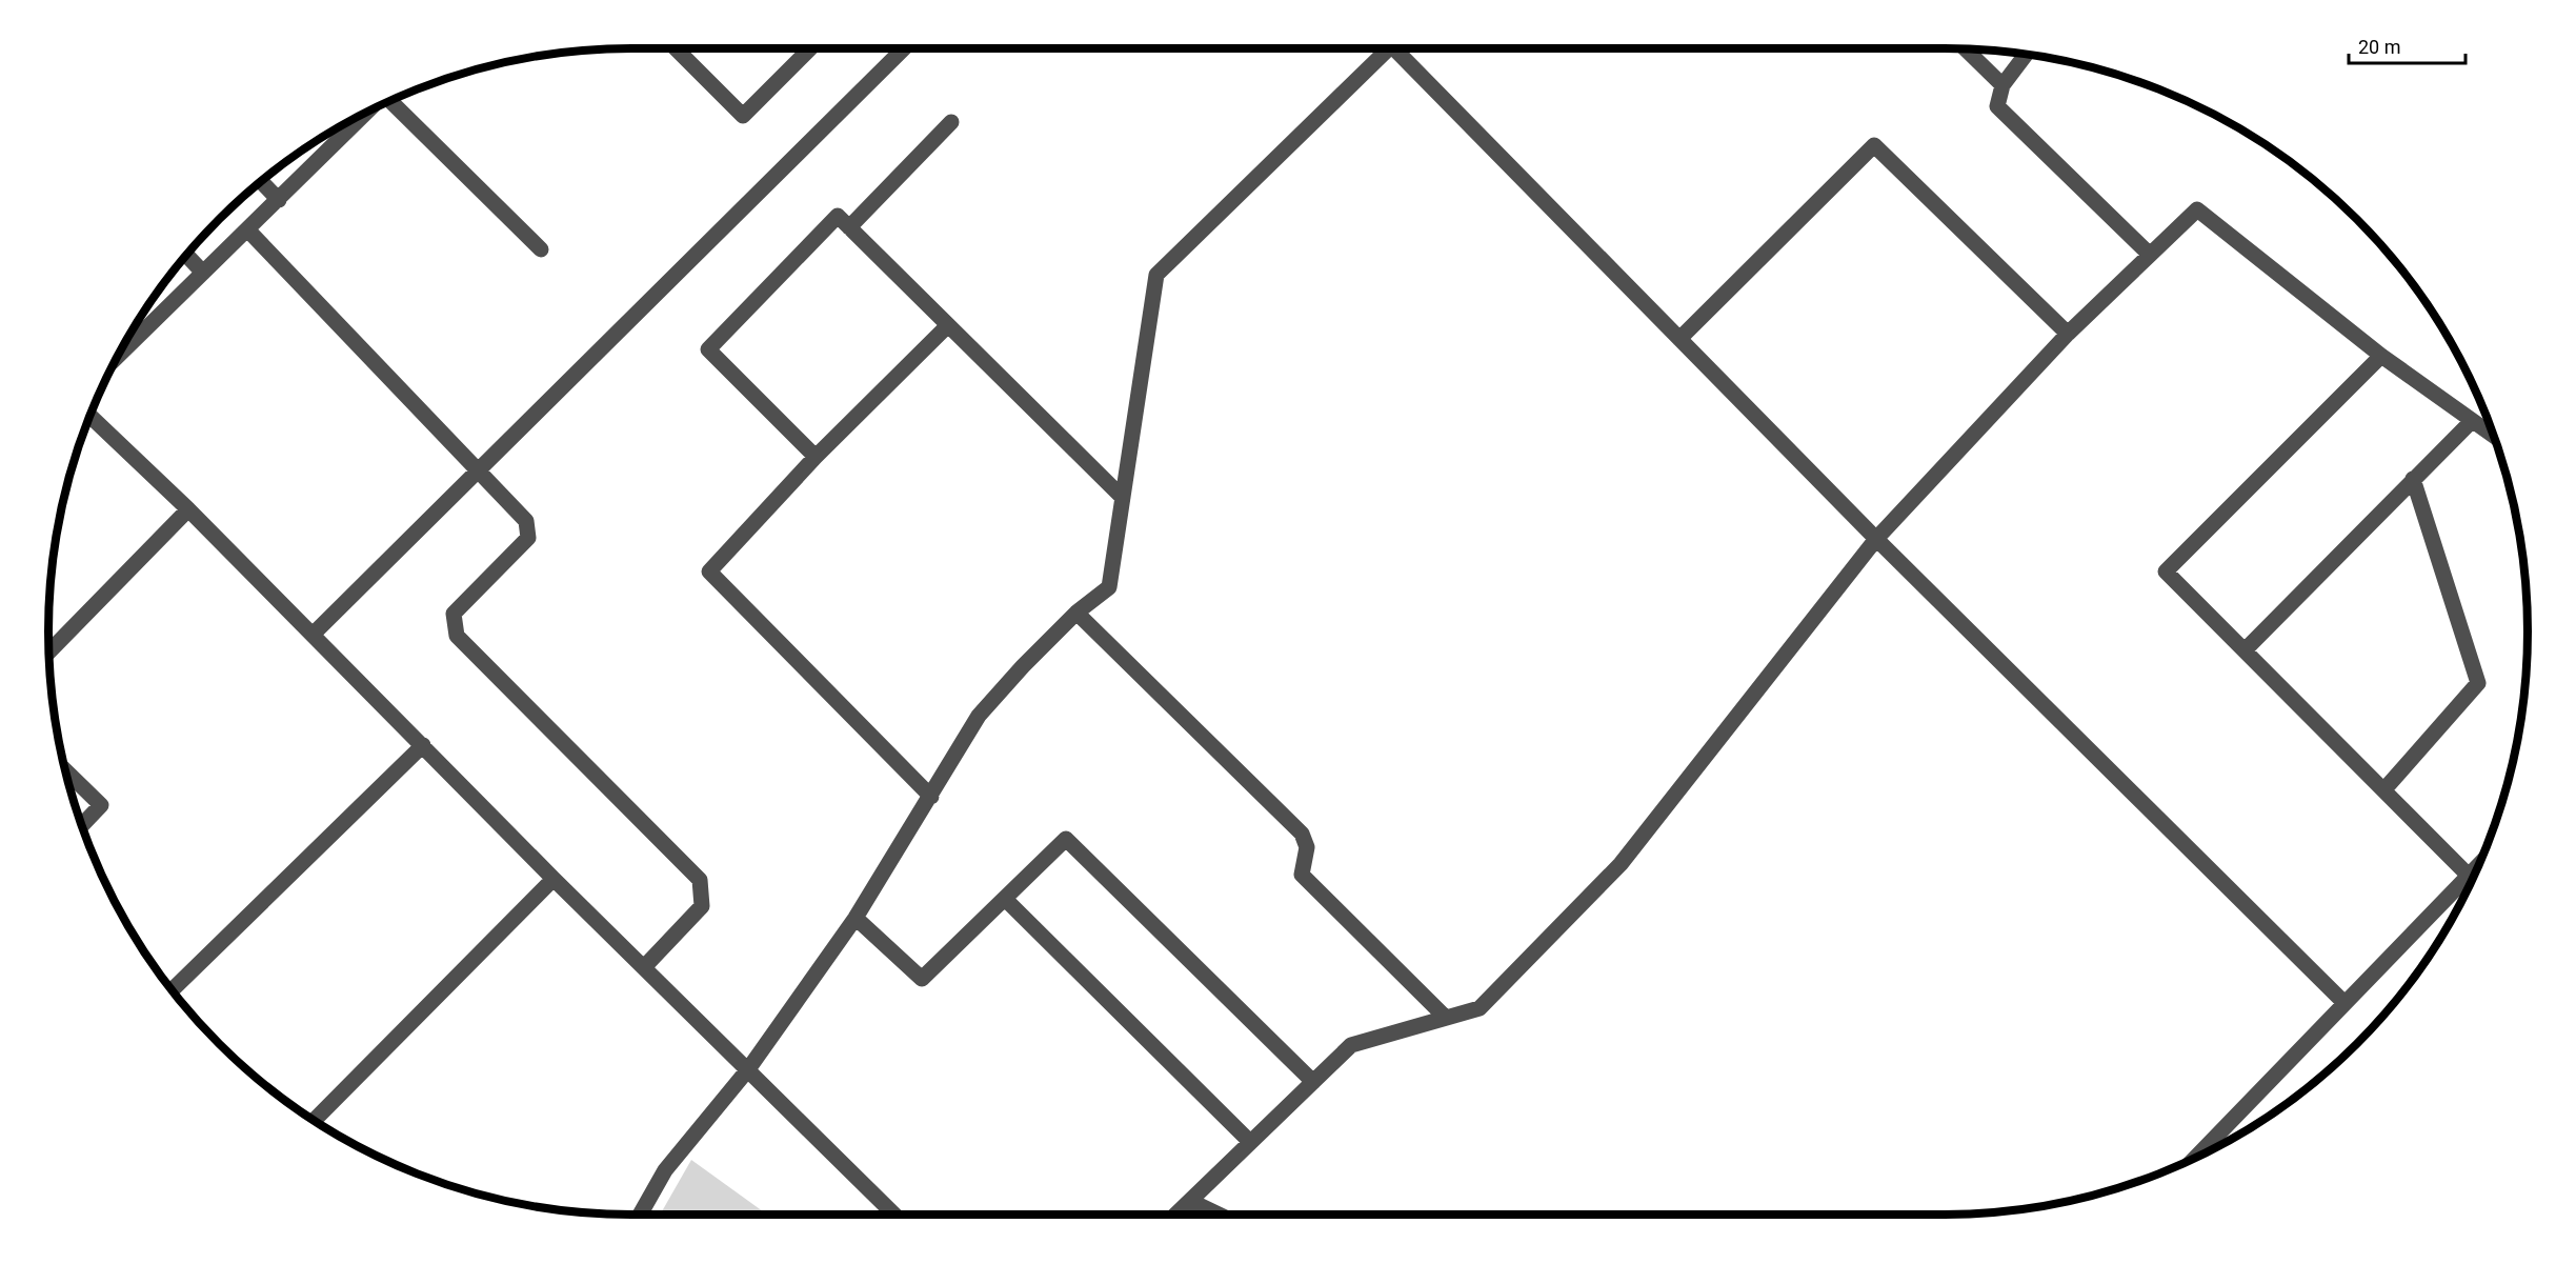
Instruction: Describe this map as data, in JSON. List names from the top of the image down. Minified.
{"scale_bar":"20 m"}
